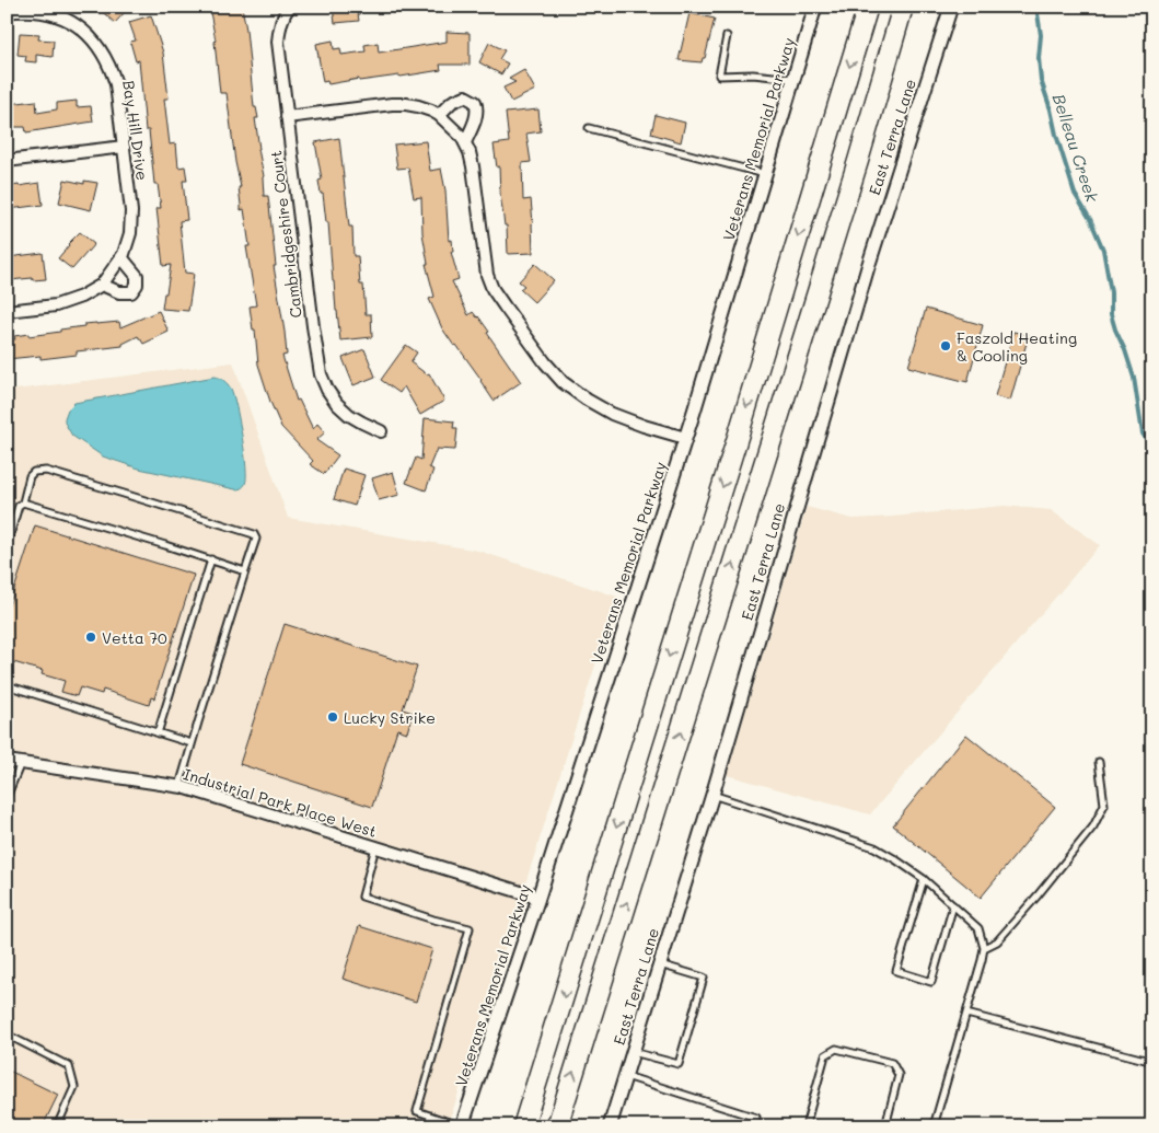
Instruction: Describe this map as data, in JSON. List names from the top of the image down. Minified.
{"streets":{"street":["Bay Hill Drive","East Terra Lane","Veterans Memorial Parkway","Cambridgeshire Court","Industrial Park Place West"]},"crossings":[["Veterans Memorial Parkway","Industrial Park Place West"]],"water":["Belleau Creek"],"places":["Faszold Heating & Cooling","Vetta 70","Lucky Strike"]}
